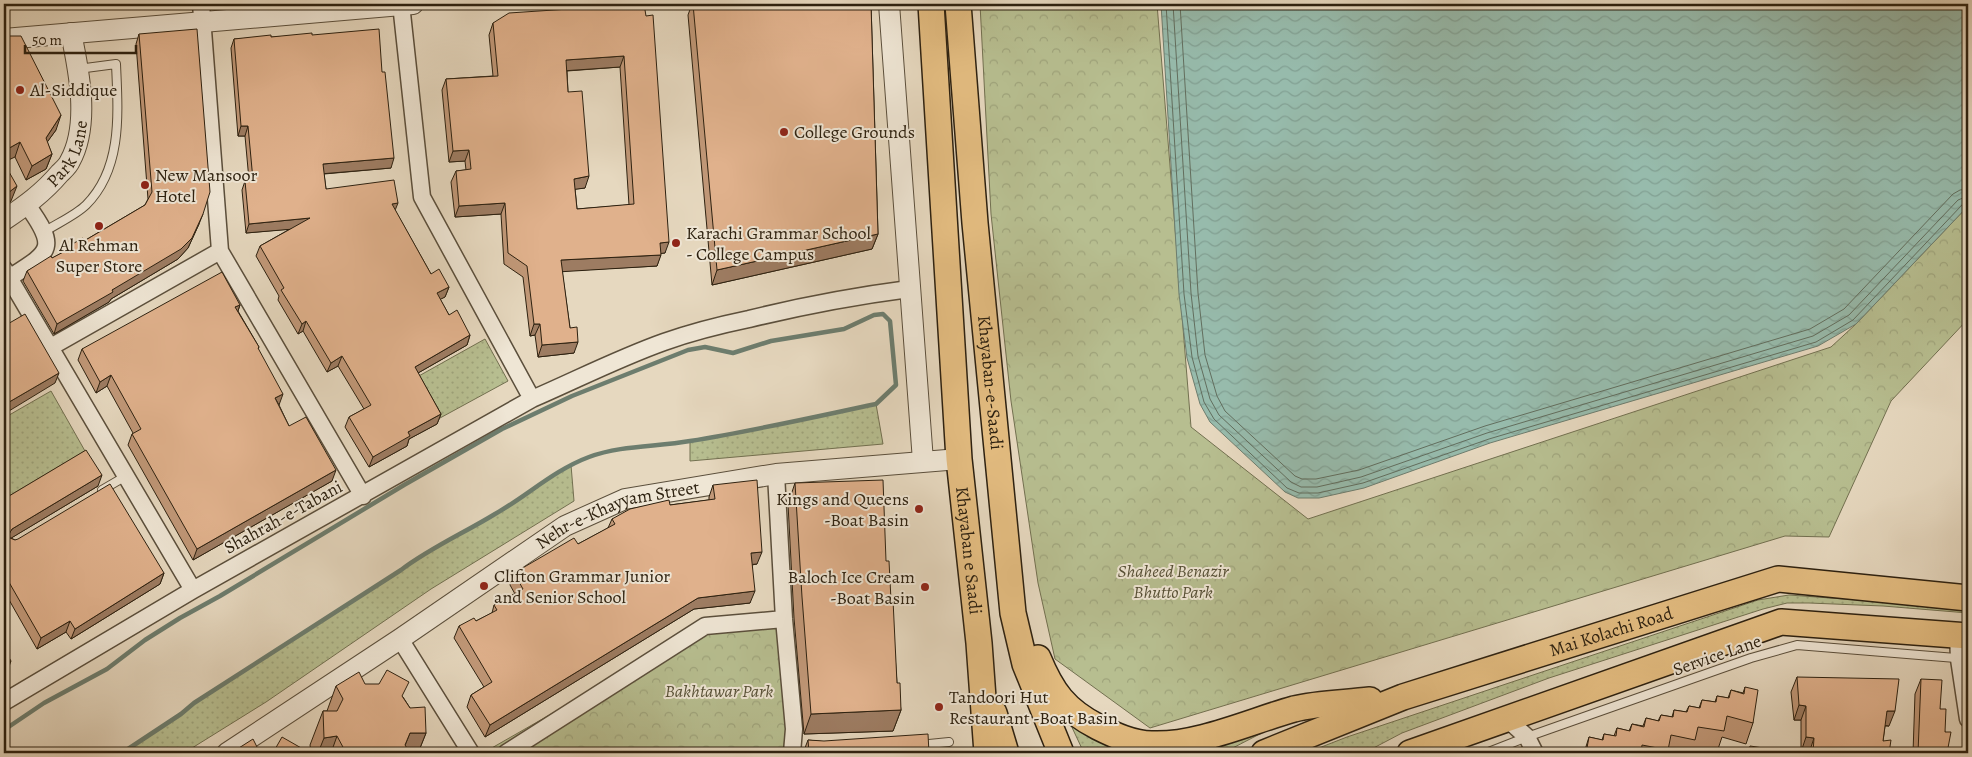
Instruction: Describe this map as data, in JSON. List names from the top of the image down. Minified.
{"streets":{"main road":["Khayaban-e-Saadi","Khayaban e Saadi","Mai Kolachi Road"],"street":["Park Lane","Shahrah-e-Tabani","Nehr-e-Khayyam Street"],"lane":["Service Lane"]},"crossings":[["Khayaban-e-Saadi","Nehr-e-Khayyam Street"],["Khayaban-e-Saadi","Khayaban e Saadi"],["Nehr-e-Khayyam Street","Khayaban e Saadi"]],"parks":["Shaheed Benazir Bhutto Park","Bakhtawar Park"],"places":["Al-Siddique","College Grounds","New Mansoor Hotel","Al Rehman Super Store","Karachi Grammar School - College Campus","Kings and Queens -Boat Basin","Clifton Grammar Junior and Senior School","Baloch Ice Cream -Boat Basin","Tandoori Hut Restaurant -Boat Basin"],"scale_bar":"50 m"}
